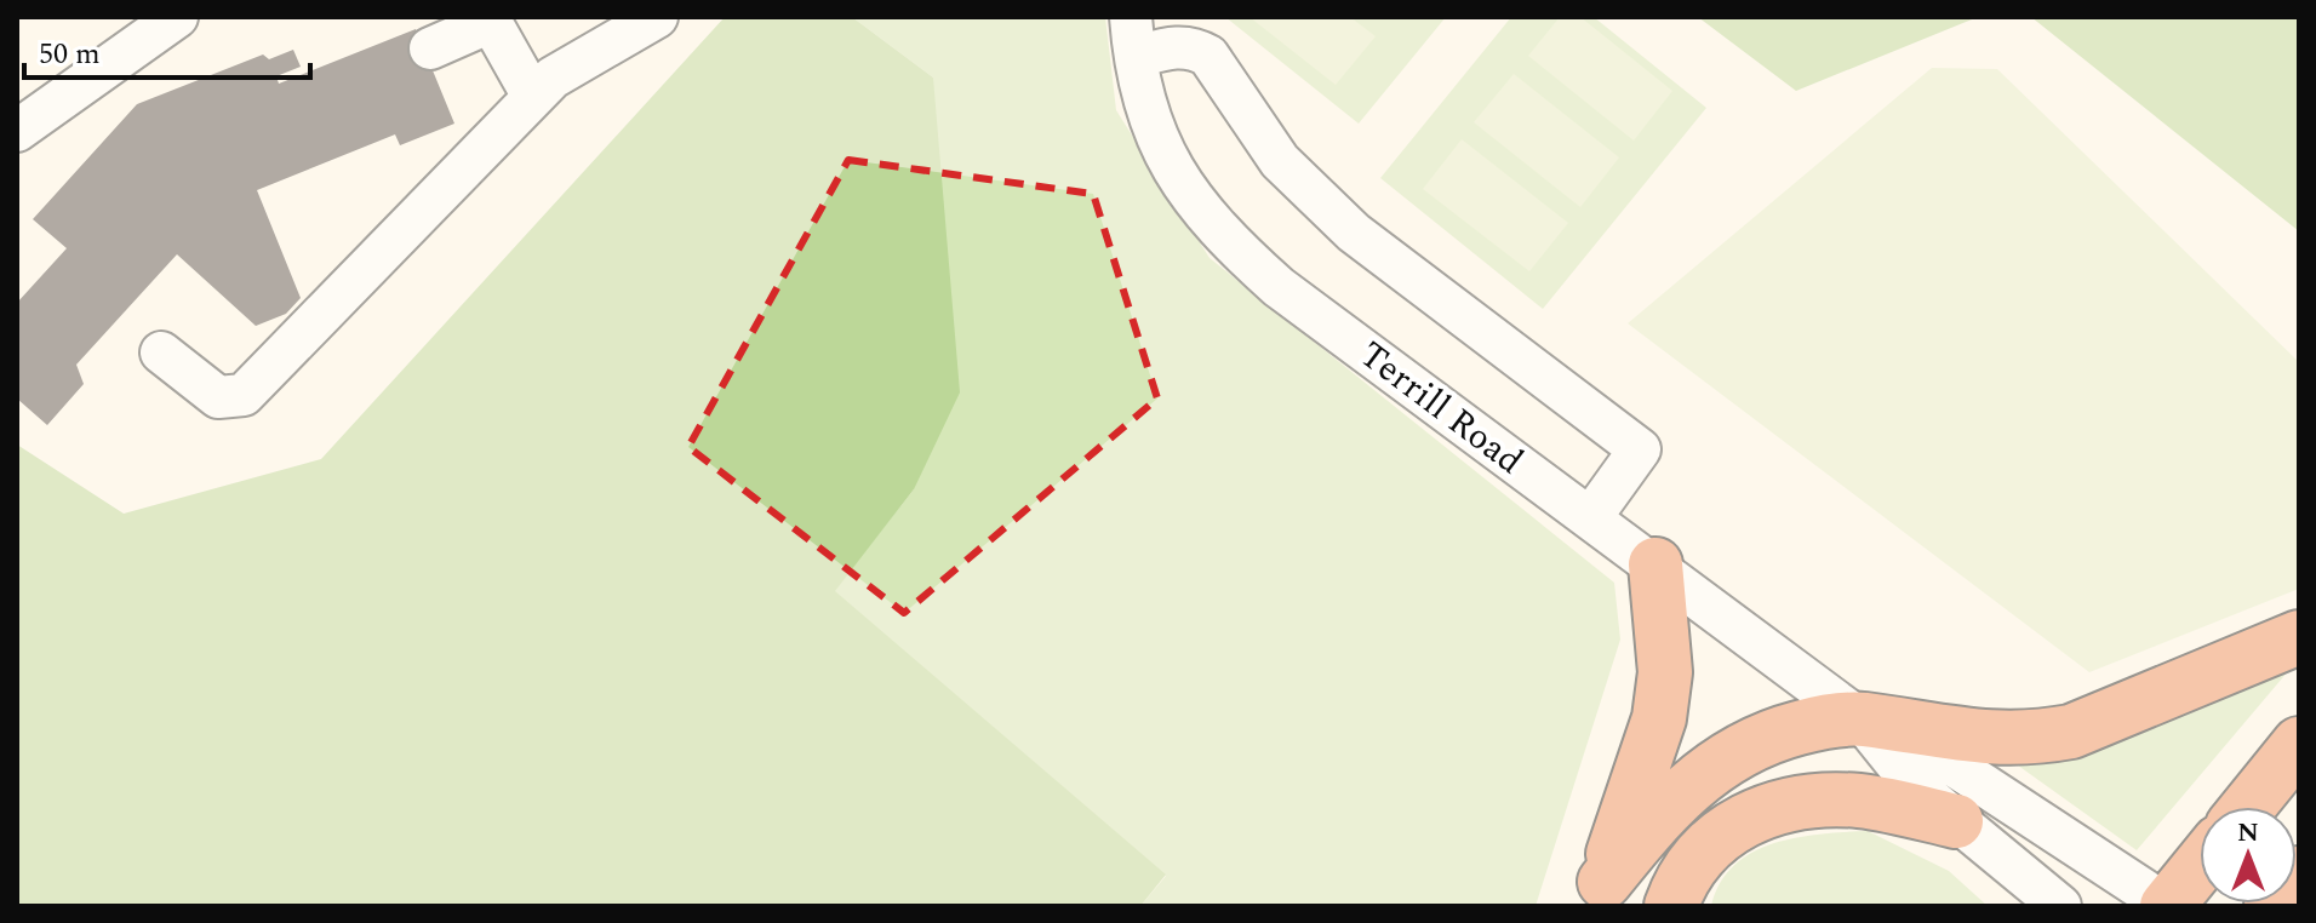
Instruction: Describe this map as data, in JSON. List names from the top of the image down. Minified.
{"streets":{"street":["Terrill Road"]},"scale_bar":"50 m","north":"top"}
